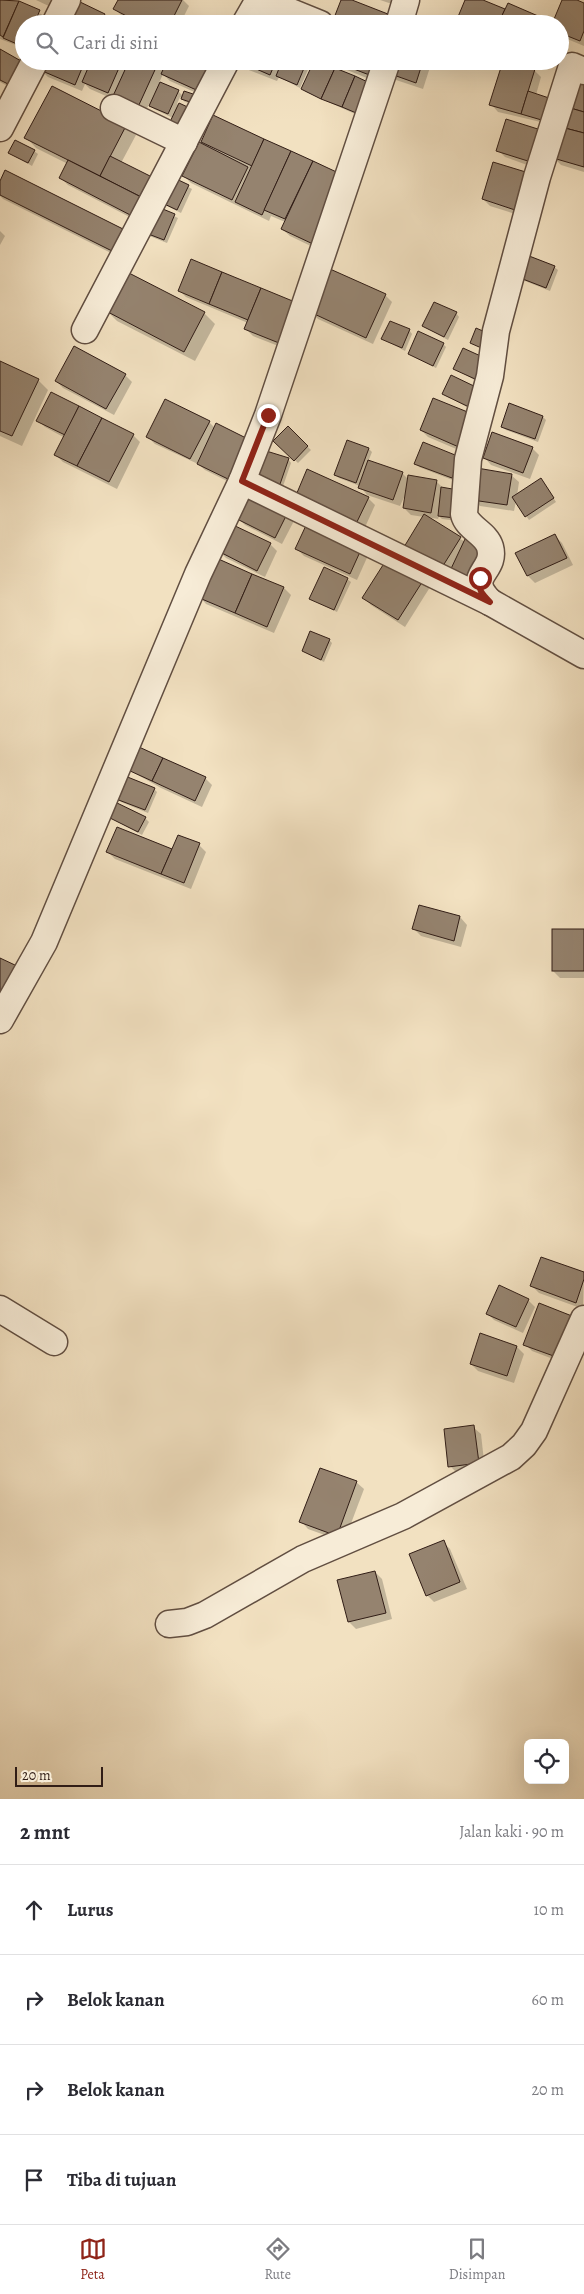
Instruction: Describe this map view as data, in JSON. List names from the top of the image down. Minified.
{"scale_bar":"20 m","page":{"search":"Cari di sini","scale":"20 m","heading":["2 mnt","Jalan kaki · 90 m"],"list":[["Lurus","10 m"],["Belok kanan","60 m"],["Belok kanan","20 m"],"Tiba di tujuan"],"nav":["Peta","Rute","Disimpan"]}}
